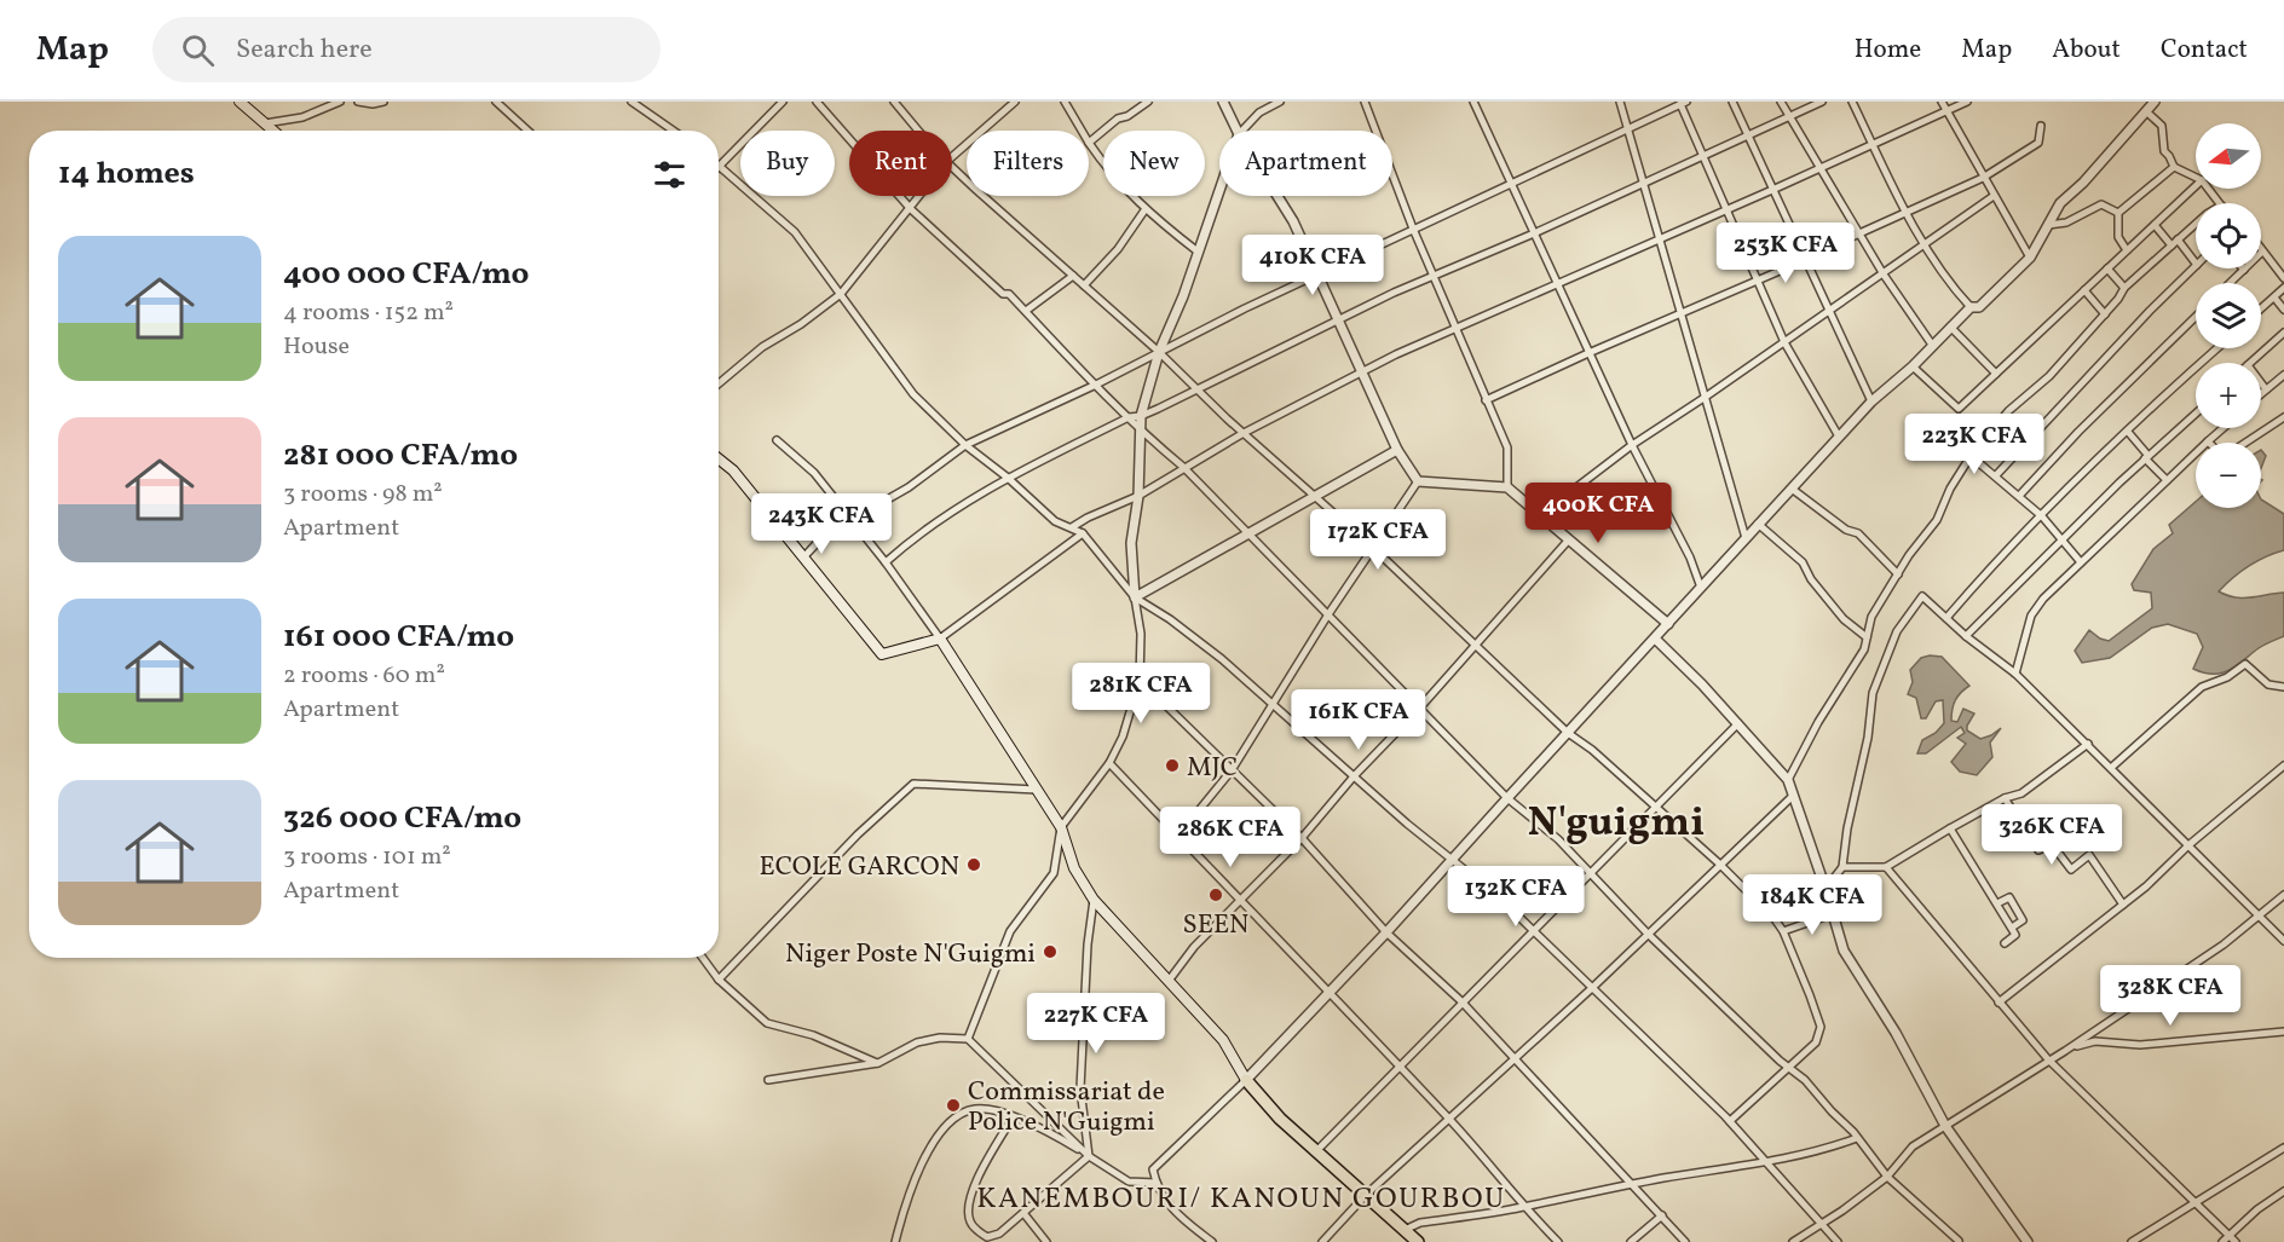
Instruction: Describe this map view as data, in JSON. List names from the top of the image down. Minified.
{"districts":["N'guigmi","KANEMBOURI/ KANOUN GOURBOU"],"places":["MJC","ECOLE GARCON","SEEN","Niger Poste N'Guigmi","Commissariat de Police N'Guigmi"],"north":"left","page":{"header":"Map","search":"Search here","nav":["Home","Map","About","Contact"],"map_buttons":["+","−"],"chip":["Buy","Rent","Filters","New","Apartment"],"heading":"14 homes","list":[{"name":"400 000 CFA/mo","note":"4 rooms · 152 m² · House"},{"name":"281 000 CFA/mo","note":"3 rooms · 98 m² · Apartment"},{"name":"161 000 CFA/mo","note":"2 rooms · 60 m² · Apartment"},{"name":"326 000 CFA/mo","note":"3 rooms · 101 m² · Apartment"}],"price":["253K CFA","410K CFA","223K CFA","400K CFA","243K CFA","172K CFA","281K CFA","161K CFA","326K CFA","286K CFA","132K CFA","184K CFA","328K CFA","227K CFA"]}}
